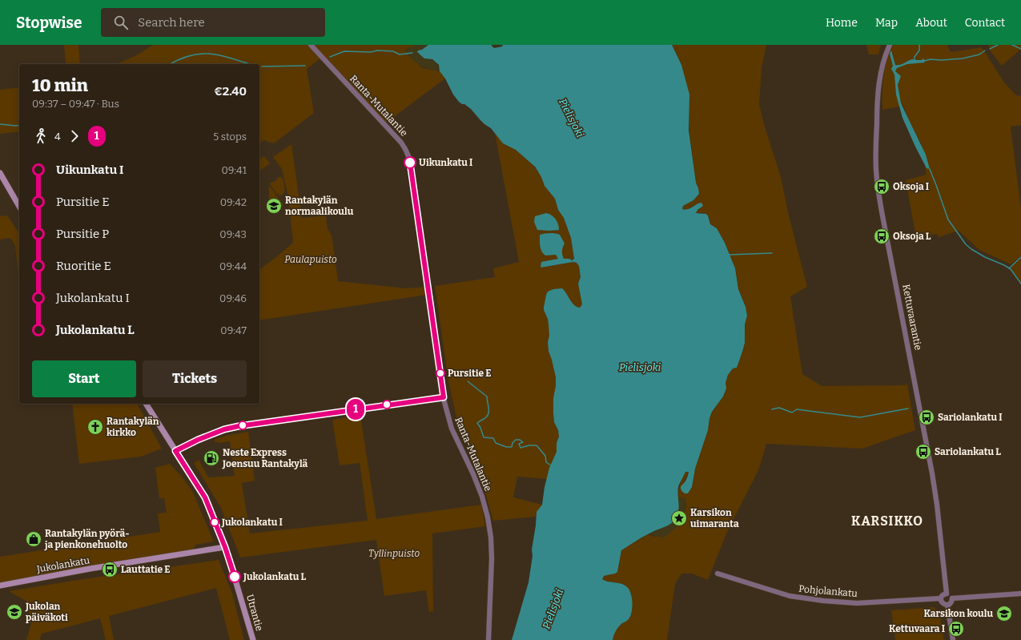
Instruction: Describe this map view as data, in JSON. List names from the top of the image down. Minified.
{"streets":{"main road":["Jukolankatu","Utrantie"],"street":["Ranta-Mutalantie","Kettuvaarantie","Pohjolankatu"]},"crossings":[["Kettuvaarantie","Pohjolankatu"],["Jukolankatu","Utrantie"]],"districts":["KARSIKKO"],"water":["Pielisjoki"],"parks":["Paulapuisto","Tyllinpuisto"],"places":{"other":["Uikunkatu I","Pursitie E","Jukolankatu I","Jukolankatu L"],"bus stop":["Oksoja I","Oksoja L","Sariolankatu I","Sariolankatu L","Lauttatie E","Kettuvaara I"],"school or university":["Rantakylän normaalikoulu","Jukolan päiväkoti","Karsikon koulu"],"church":["Rantakylän kirkko"],"fuel station":["Neste Express Joensuu Rantakylä"],"place":["Karsikon uimaranta"],"shop":["Rantakylän pyörä- ja pienkonehuolto"]},"lines":["bus line 1"],"page":{"header":"Stopwise","search":"Search here","nav":["Home","Map","About","Contact"],"on_map":"1","heading":["10 min","09:37 – 09:47 · Bus","€2.40"],"legs":["4","1","5 stops"],"list":[{"name":"Uikunkatu I","value":"09:41"},{"name":"Pursitie E","value":"09:42"},{"name":"Pursitie P","value":"09:43"},{"name":"Ruoritie E","value":"09:44"},{"name":"Jukolankatu I","value":"09:46"},{"name":"Jukolankatu L","value":"09:47"}],"buttons":["Start","Tickets"]}}
